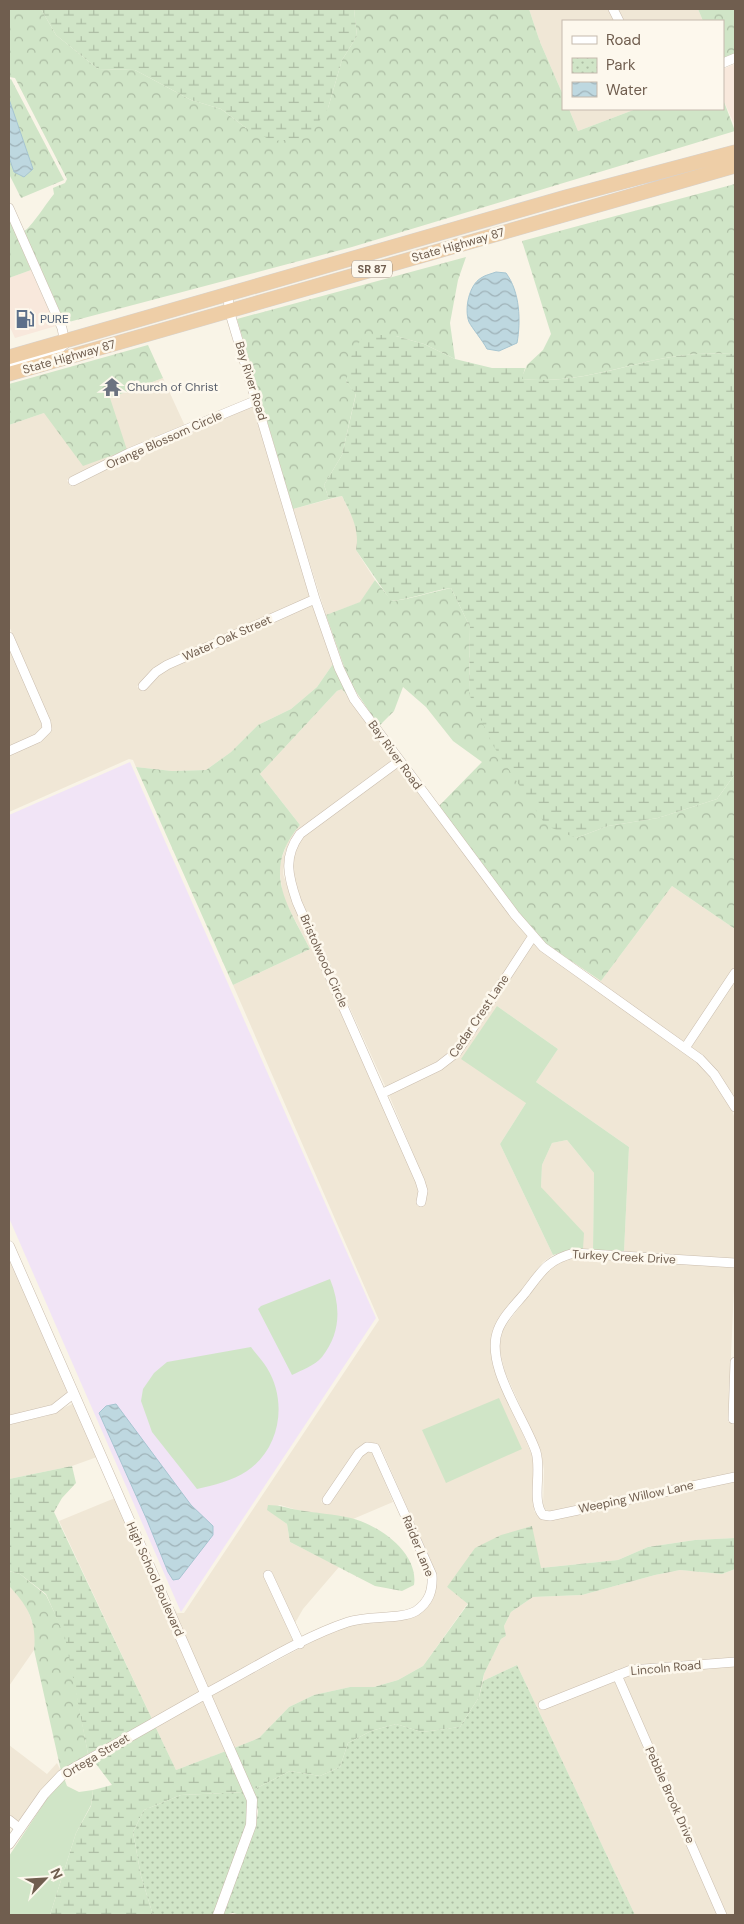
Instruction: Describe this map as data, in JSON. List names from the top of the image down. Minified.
{"streets":{"highway":["State Highway 87","SR 87"],"street":["Bay River Road","Orange Blossom Circle","Water Oak Street","Bristolwood Circle","Cedar Crest Lane","Turkey Creek Drive","Weeping Willow Lane","Raider Lane","High School Boulevard","Lincoln Road","Ortega Street","Pebble Brook Drive"]},"crossings":[["State Highway 87","Bay River Road"],["SR 87","Bay River Road"],["Bay River Road","Orange Blossom Circle"],["Bay River Road","Water Oak Street"],["Bay River Road","Bristolwood Circle"],["Bay River Road","Cedar Crest Lane"],["Bristolwood Circle","Cedar Crest Lane"],["Turkey Creek Drive","Weeping Willow Lane"],["Raider Lane","High School Boulevard"],["Raider Lane","Ortega Street"],["High School Boulevard","Ortega Street"],["Lincoln Road","Pebble Brook Drive"]],"places":{"fuel station":["PURE"],"temple":["Church of Christ"]},"legend":["Road","Park","Water"],"north":"top right"}
